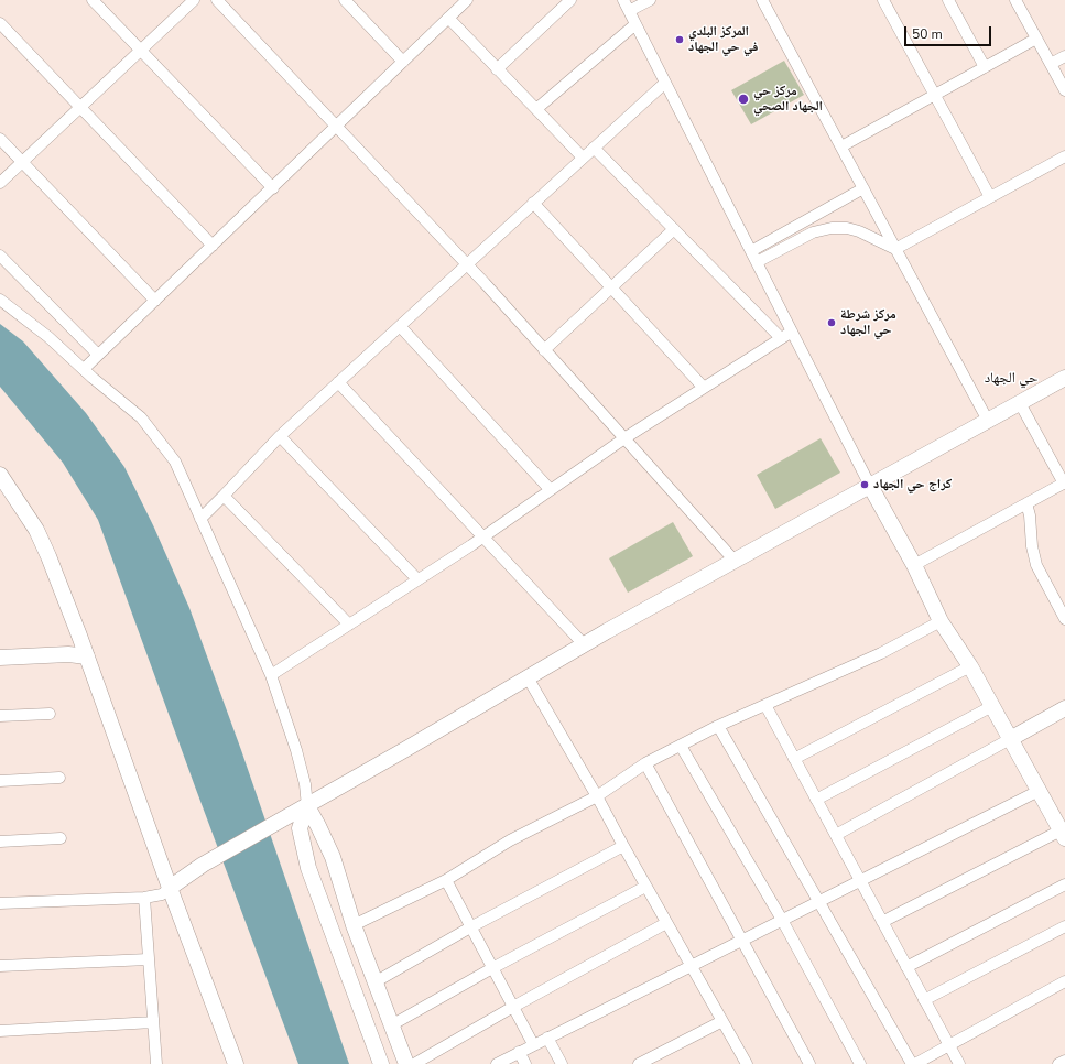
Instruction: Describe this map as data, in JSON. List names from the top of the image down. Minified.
{"districts":["حي الجهاد"],"places":["المركز البلدي في حي الجهاد","مركز حي الجهاد الصحي","مركز شرطة حي الجهاد","كراج حي الجهاد"],"scale_bar":"50 m"}
